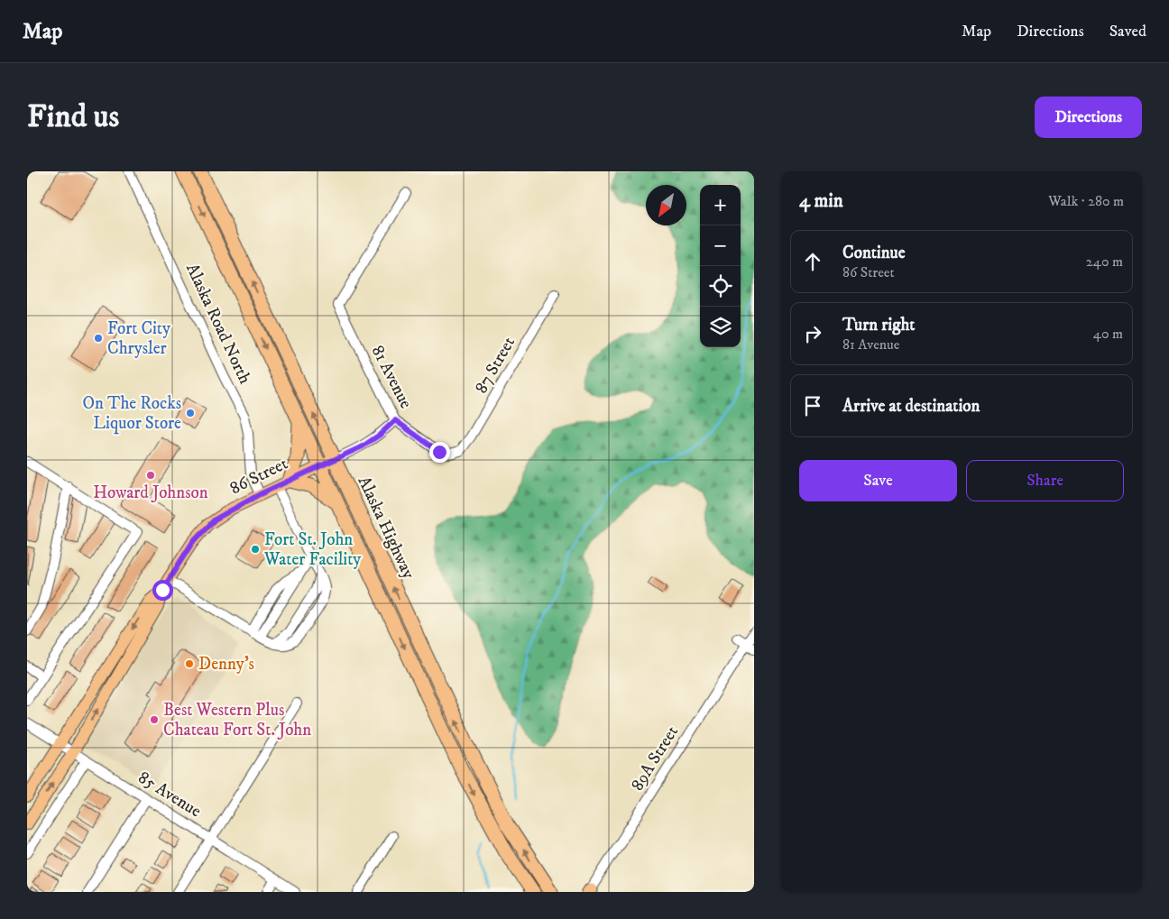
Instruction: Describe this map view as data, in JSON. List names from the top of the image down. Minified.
{"streets":{"highway":["Alaska Highway"],"main road":["86 Street"],"street":["Alaska Road North","87 Street","81 Avenue","89A Street","85 Avenue"]},"crossings":[["Alaska Road North","86 Street"],["87 Street","81 Avenue"],["81 Avenue","86 Street"],["86 Street","Alaska Highway"],["86 Street","85 Avenue"]],"places":["Fort City Chrysler","On The Rocks Liquor Store","Howard Johnson","Fort St. John Water Facility","Denny's","Best Western Plus Chateau Fort St. John"],"north":"bottom left","page":{"header":"Map","nav":["Map","Directions","Saved"],"buttons":["Directions",["Save","Share"]],"title":"Find us","heading":["4 min","Walk · 280 m"],"map_buttons":["+","−"],"list":[["Continue","86 Street","240 m"],["Turn right","81 Avenue","40 m"],"Arrive at destination"]}}
